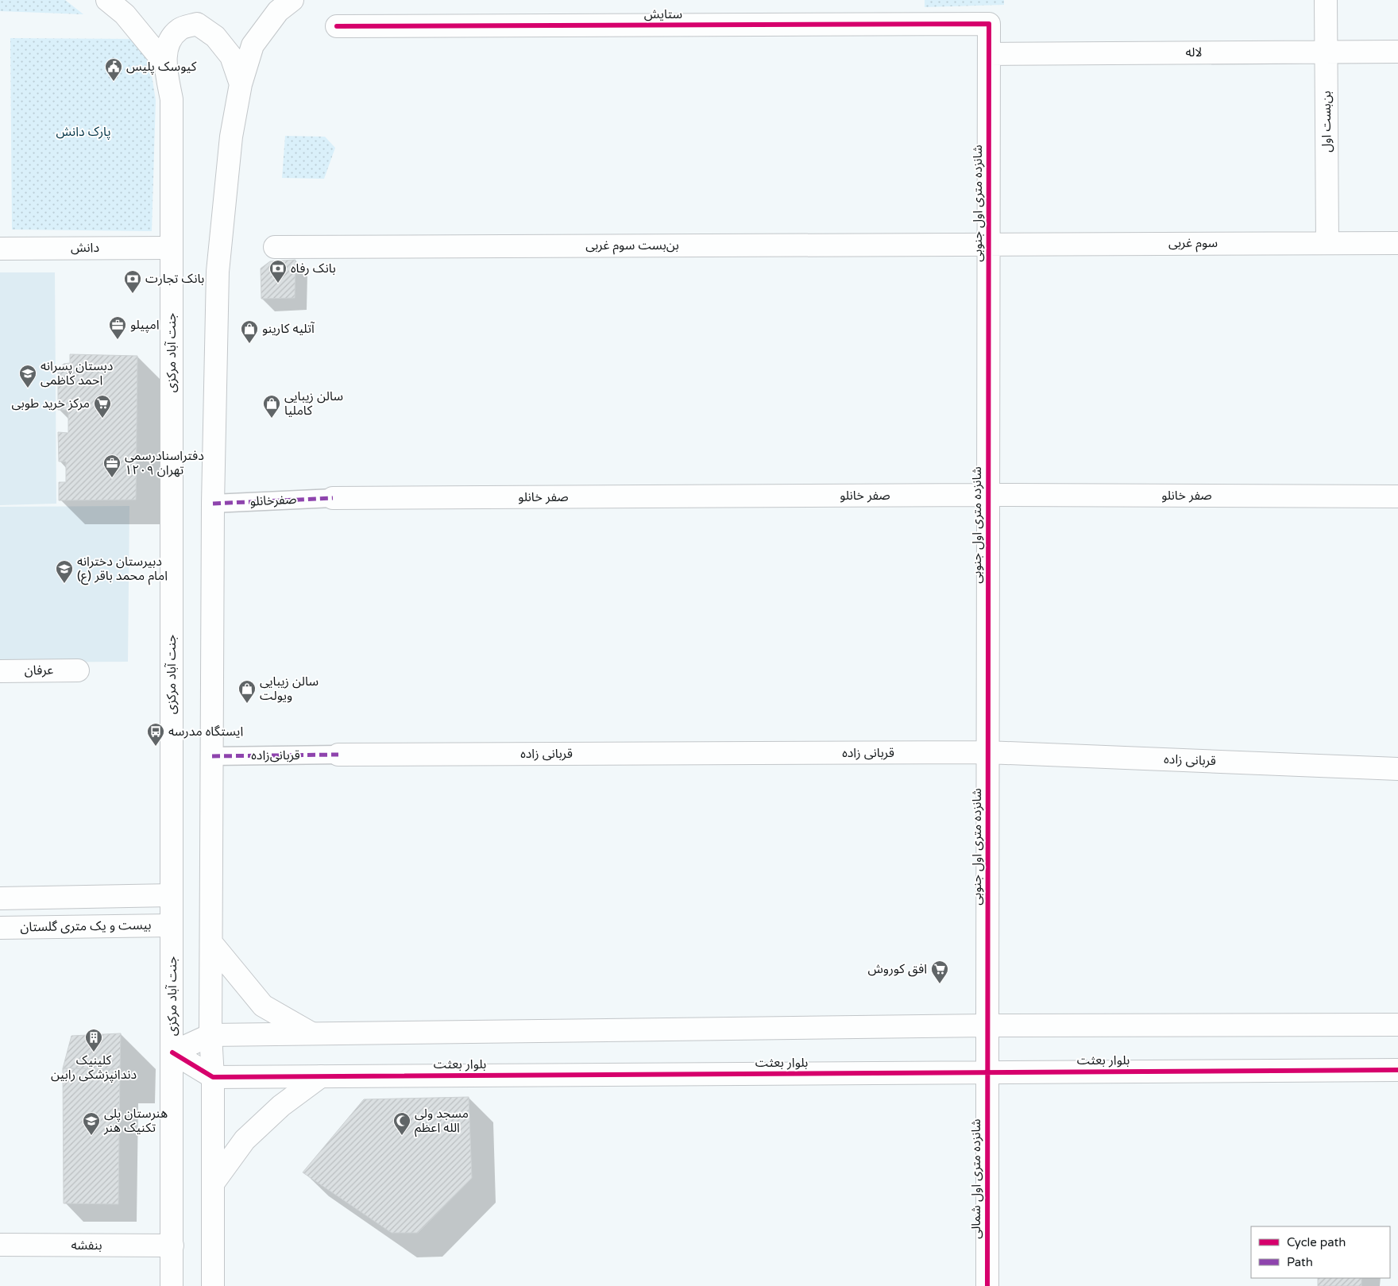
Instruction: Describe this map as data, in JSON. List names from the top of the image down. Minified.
{"streets":{"street":["ستایش","لاله","بن‌بست اول","شانزده متری اول جنوبی","سوم غربی","بن‌بست سوم غربی","دانش","جنت آباد مرکزی","صفر خانلو","صفرخانلو","عرفان","قربانی زاده","قربانی‌زاده","بیست و یک متری گلستان","بلوار بعثت","شانزده متری اول شمالی","بنفشه"]},"crossings":[["ستایش","شانزده متری اول جنوبی"],["لاله","بن‌بست اول"],["لاله","شانزده متری اول جنوبی"],["بن‌بست اول","سوم غربی"],["شانزده متری اول جنوبی","سوم غربی"],["شانزده متری اول جنوبی","بن‌بست سوم غربی"],["شانزده متری اول جنوبی","صفر خانلو"],["شانزده متری اول جنوبی","قربانی زاده"],["شانزده متری اول جنوبی","بلوار بعثت"],["شانزده متری اول جنوبی","شانزده متری اول شمالی"],["سوم غربی","بن‌بست سوم غربی"],["دانش","جنت آباد مرکزی"],["جنت آباد مرکزی","بیست و یک متری گلستان"],["جنت آباد مرکزی","بنفشه"],["صفر خانلو","صفرخانلو"],["قربانی زاده","قربانی‌زاده"],["بلوار بعثت","شانزده متری اول شمالی"]],"parks":["پارک دانش"],"places":{"public building":["کیوسک پلیس"],"bank":["بانک رفاه","بانک تجارت"],"office":["امپیلو","دفتراسنادرسمی ۱۲۰۹ تهران"],"shop":["آتلیه کارینو","سالن زیبایی کاملیا","سالن زیبایی ویولت"],"school or university":["دبستان پسرانه احمد کاظمی","دبیرستان دخترانه امام محمد باقر (ع)","هنرستان پلی تکنیک هنر"],"supermarket":["مرکز خرید طوبی","افق کوروش"],"bus stop":["ایستگاه مدرسه"],"building":["کلینیک دندانپزشکی رابین"],"mosque":["مسجد ولی الله اعظم"]},"legend":["Cycle path","Path"]}
